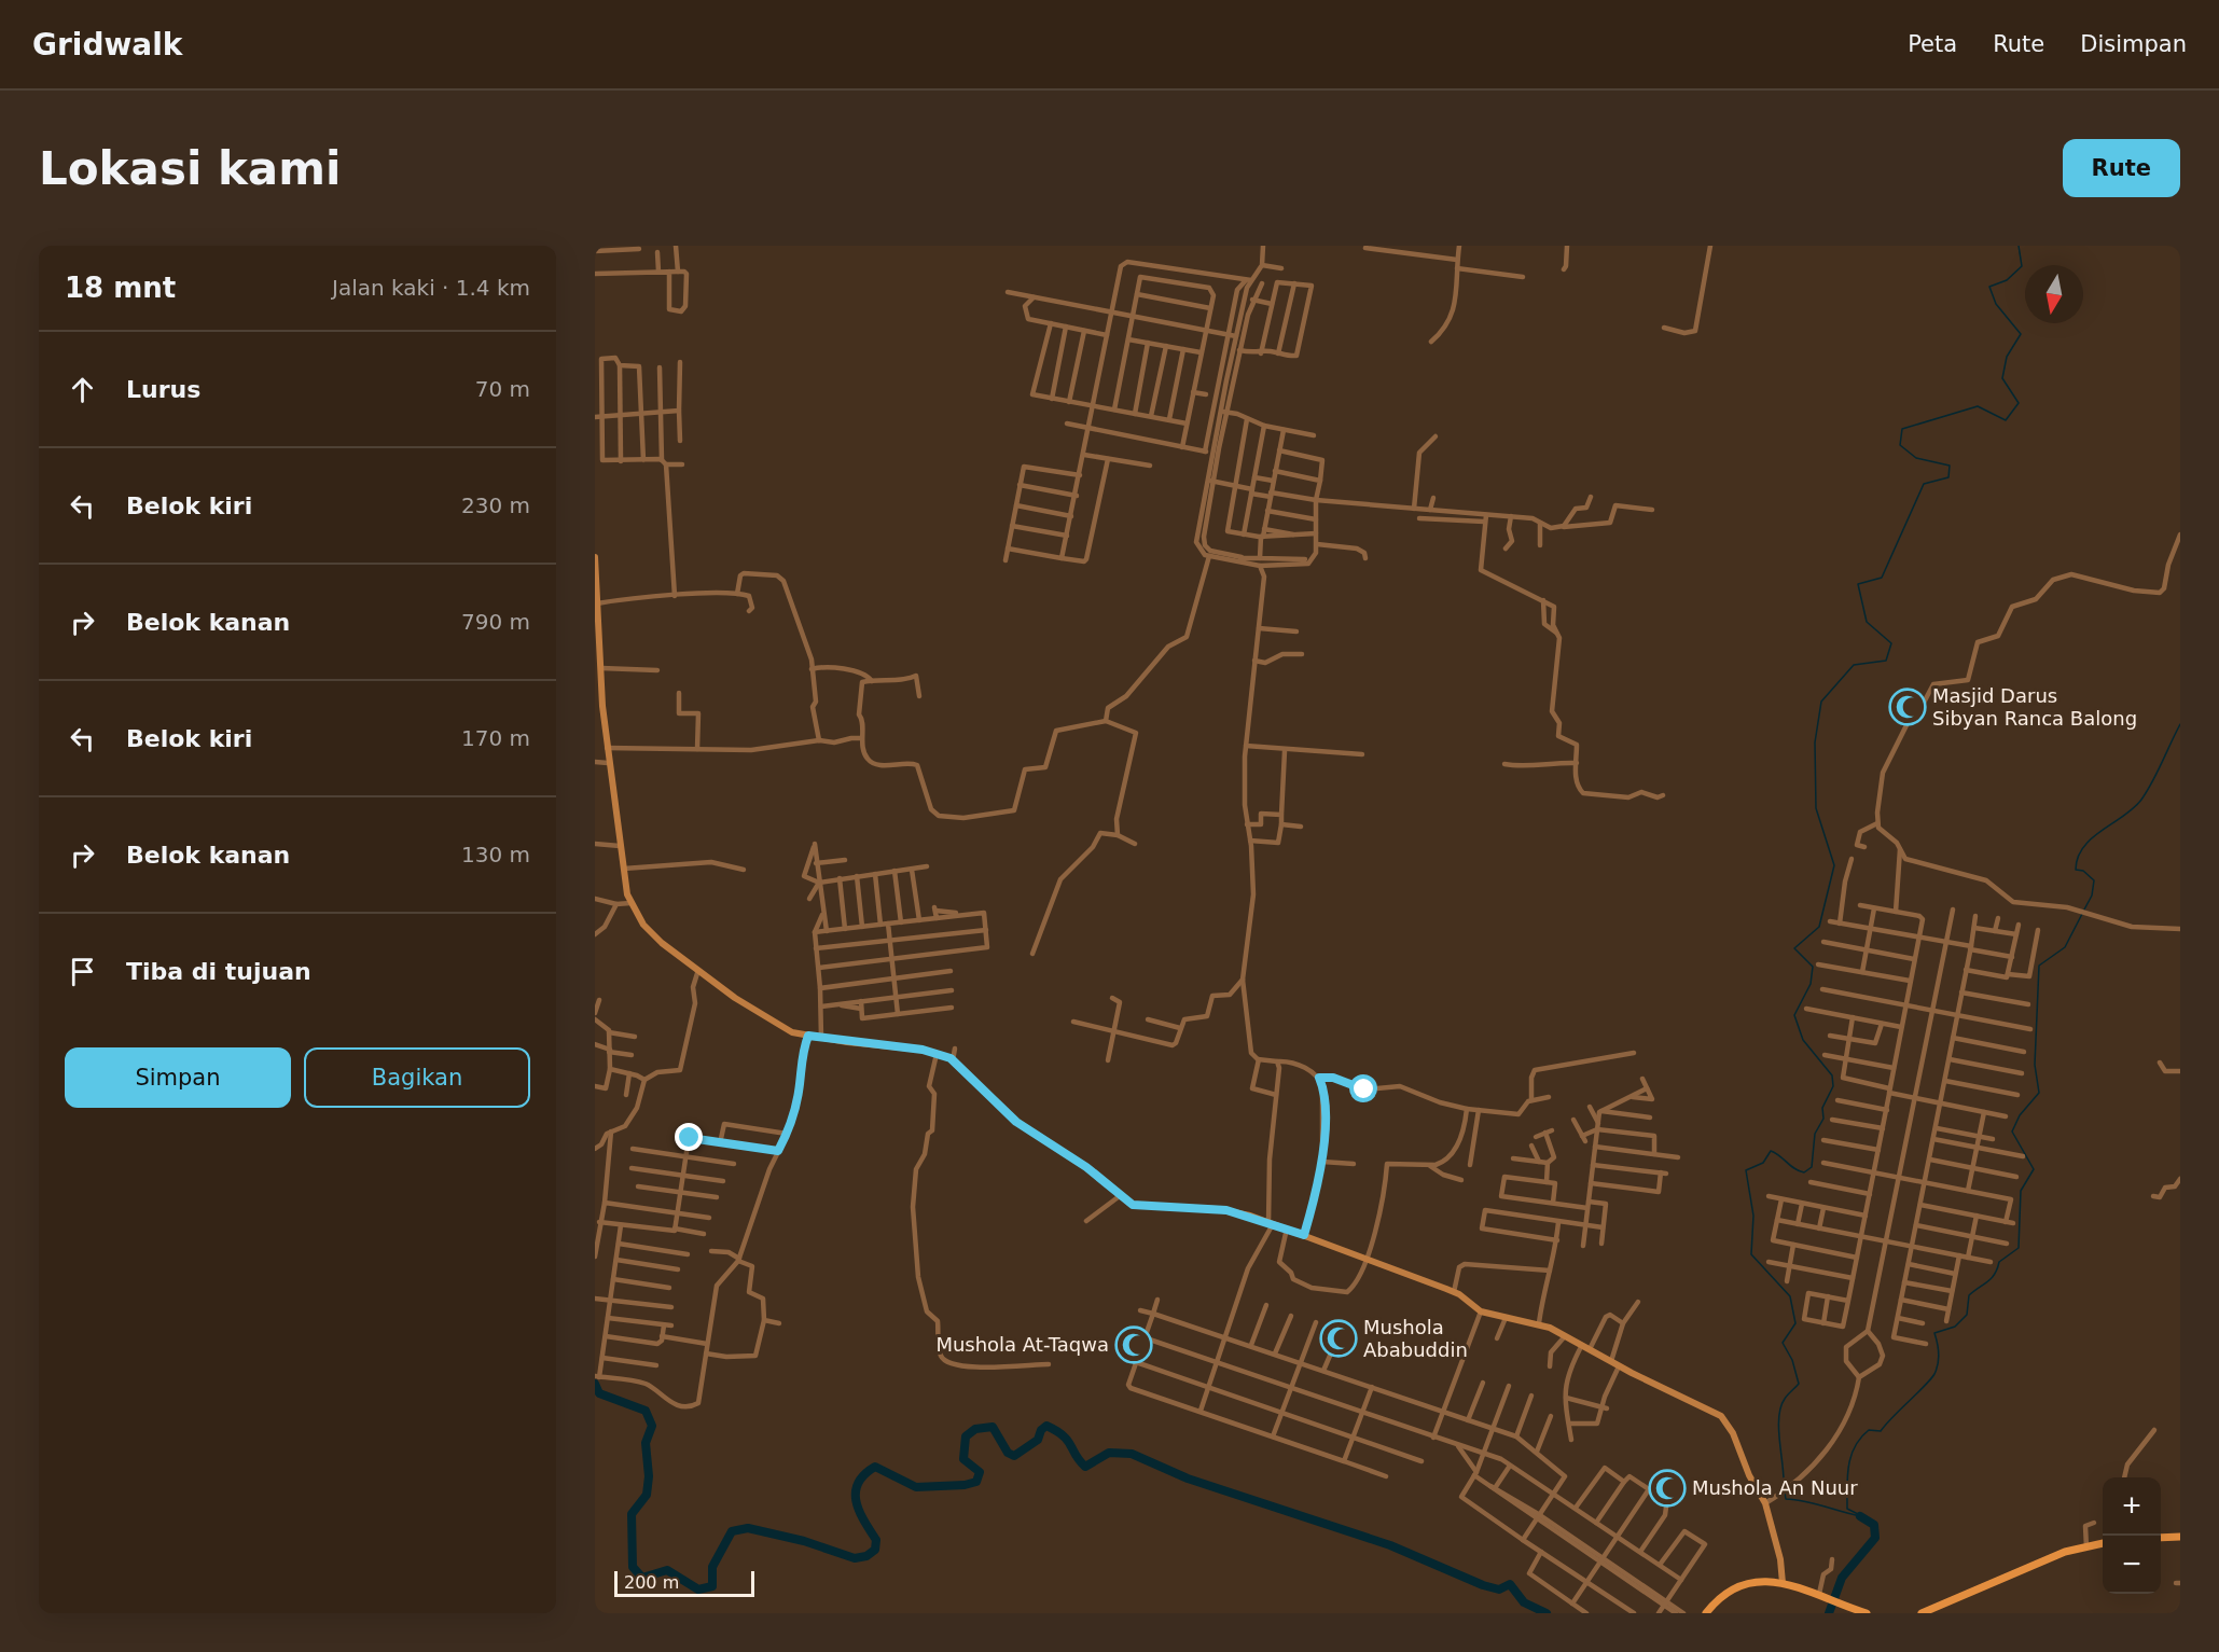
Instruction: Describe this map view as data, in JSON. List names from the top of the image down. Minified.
{"places":{"mosque":["Masjid Darus Sibyan Ranca Balong","Mushola Ababuddin","Mushola At-Taqwa","Mushola An Nuur"]},"scale_bar":"200 m","north":"bottom","page":{"header":"Gridwalk","nav":["Peta","Rute","Disimpan"],"buttons":["Rute",["Simpan","Bagikan"]],"title":"Lokasi kami","heading":["18 mnt","Jalan kaki · 1.4 km"],"list":[["Lurus","70 m"],["Belok kiri","230 m"],["Belok kanan","790 m"],["Belok kiri","170 m"],["Belok kanan","130 m"],"Tiba di tujuan"],"map_buttons":["+","−"],"scale":"200 m"}}
